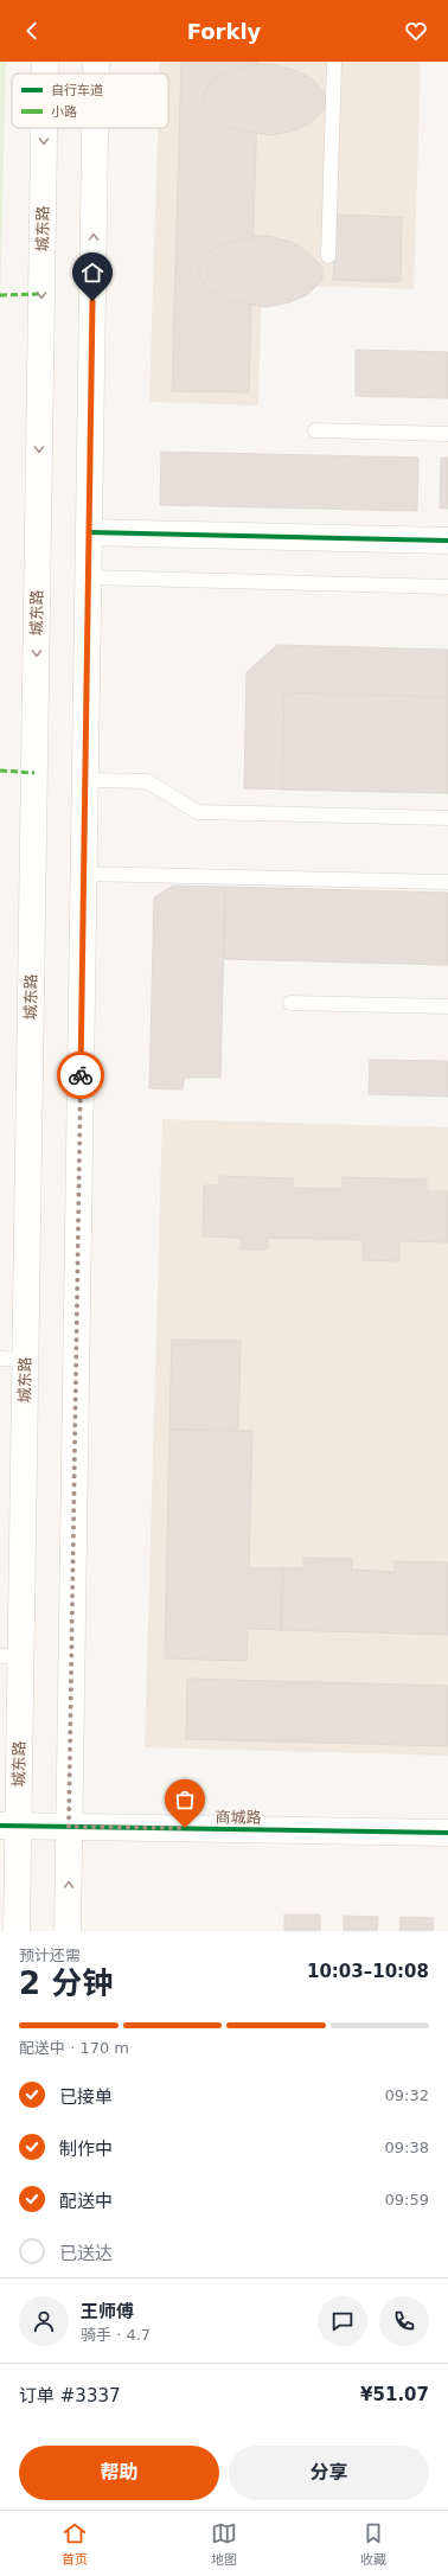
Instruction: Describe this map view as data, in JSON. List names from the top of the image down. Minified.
{"streets":{"main road":["城东路","商城路"]},"crossings":[["城东路","商城路"]],"legend":["自行车道","小路"],"page":{"header":"Forkly","heading":["2 分钟","预计还需","10:03–10:08"],"panel":["王师傅","骑手 · 4.7","订单 #3337","¥51.07"],"bar":"配送中 · 170 m","list":[["已接单","09:32"],["制作中","09:38"],["配送中","09:59"],"已送达"],"buttons":["帮助","分享"],"tabs":["首页","地图","收藏"]}}
